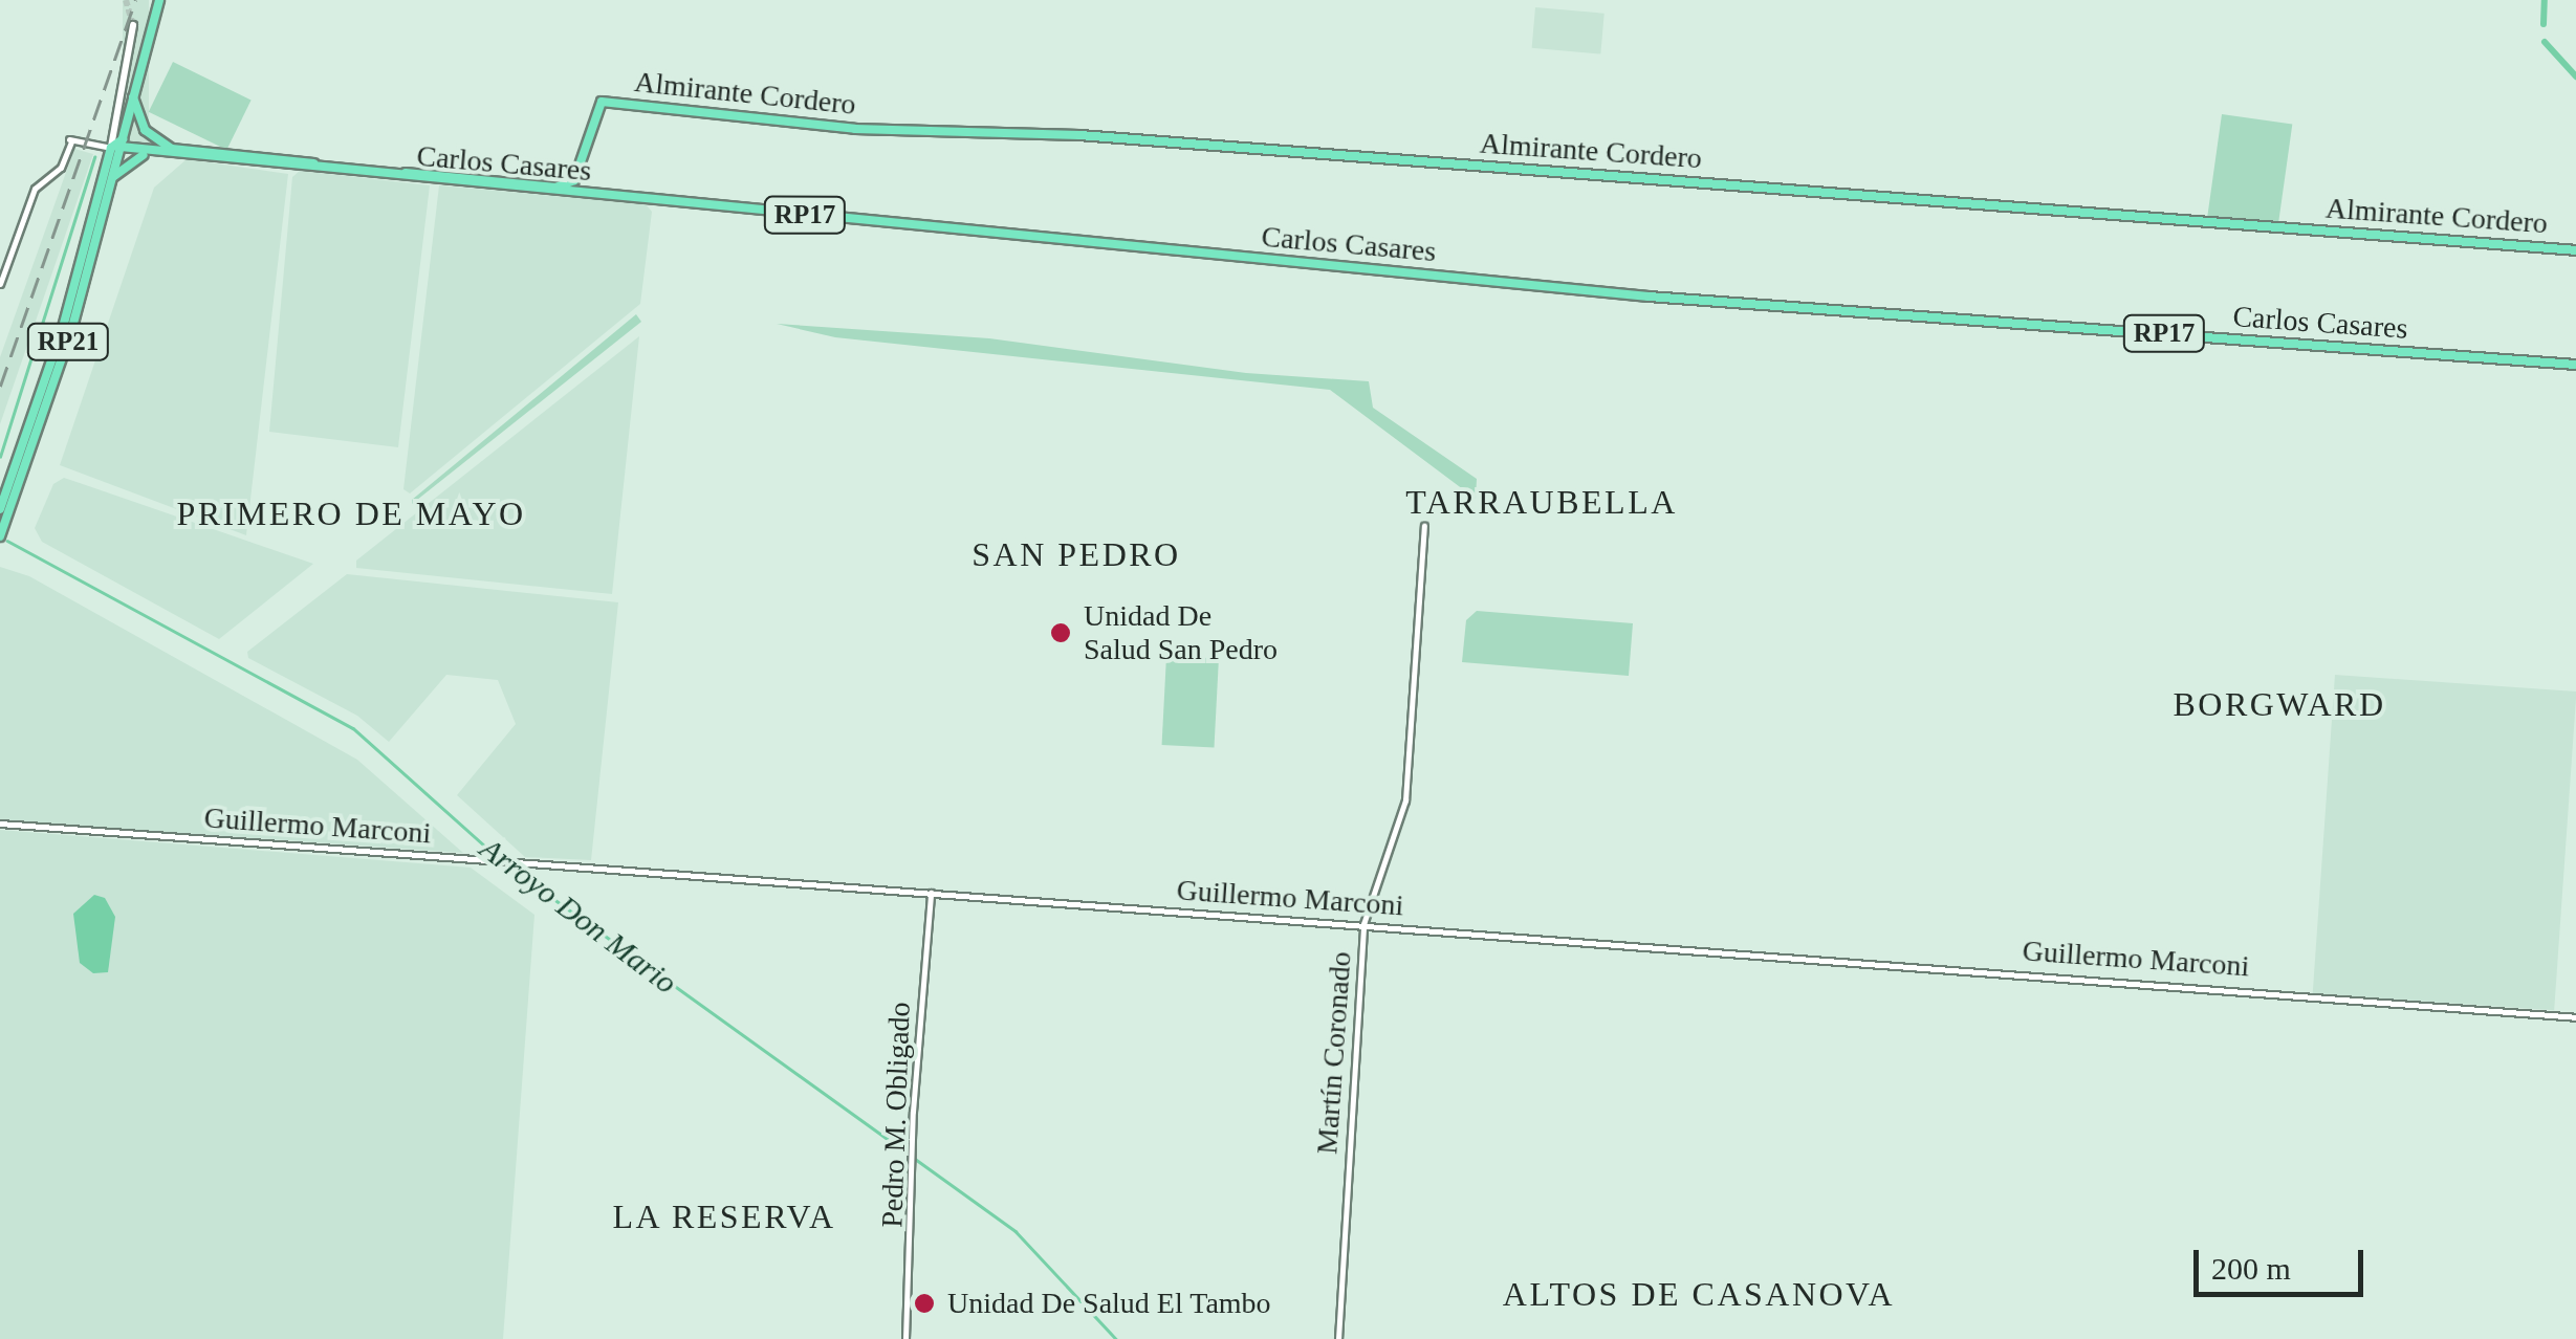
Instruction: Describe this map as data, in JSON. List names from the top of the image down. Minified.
{"streets":{"main road":["Almirante Cordero","Carlos Casares","RP17","RP21"],"street":["Guillermo Marconi","Martín Coronado","Pedro M. Obligado"]},"crossings":[["Almirante Cordero","Carlos Casares"],["Carlos Casares","RP17"],["Carlos Casares","RP21"],["RP17","RP21"],["Guillermo Marconi","Martín Coronado"],["Guillermo Marconi","Pedro M. Obligado"]],"districts":["TARRAUBELLA","PRIMERO DE MAYO","SAN PEDRO","BORGWARD","LA RESERVA","ALTOS DE CASANOVA"],"water":["Arroyo Don Mario"],"places":["Unidad De Salud San Pedro","Unidad De Salud El Tambo"],"scale_bar":"200 m"}
